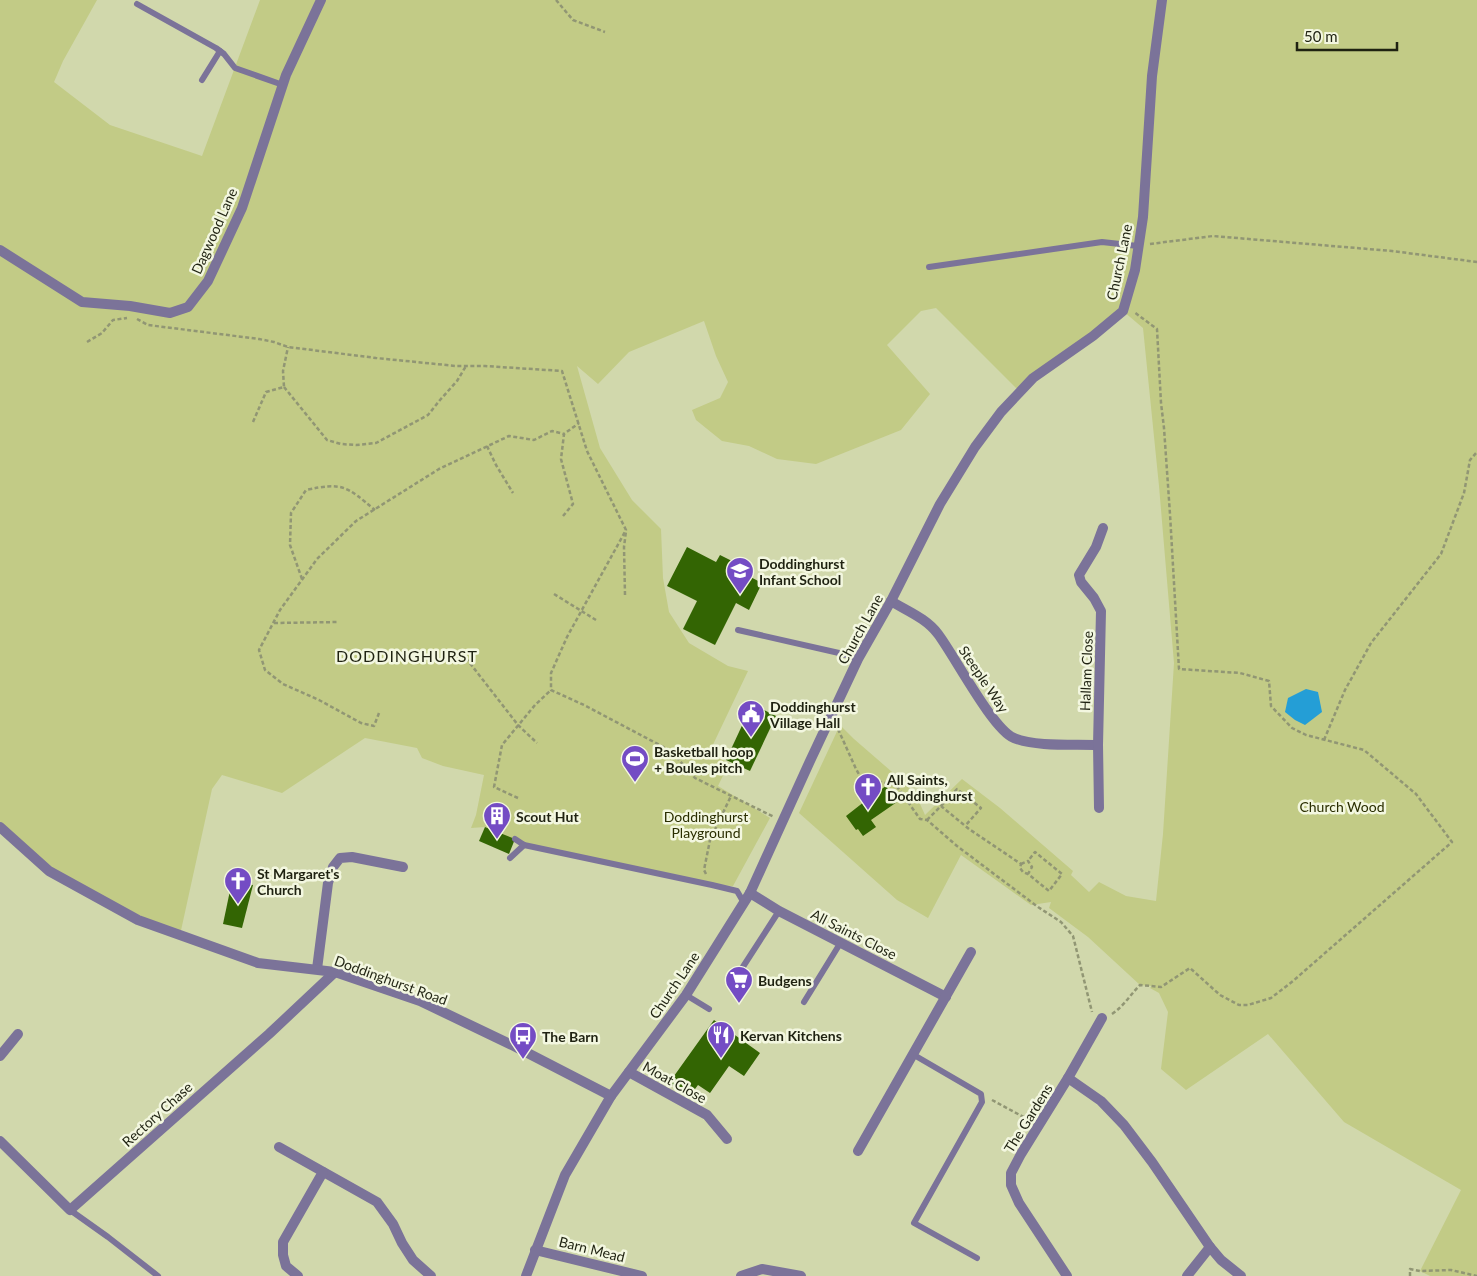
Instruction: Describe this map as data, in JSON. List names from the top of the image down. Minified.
{"streets":{"street":["Dagwood Lane","Church Lane","Hallam Close","Steeple Way","All Saints Close","Doddinghurst Road","Moat Close","Rectory Chase","The Gardens","Barn Mead"]},"crossings":[["Church Lane","Steeple Way"],["Church Lane","All Saints Close"],["Church Lane","Doddinghurst Road"],["Church Lane","Moat Close"],["Church Lane","Barn Mead"],["Hallam Close","Steeple Way"],["Doddinghurst Road","Rectory Chase"]],"districts":["DODDINGHURST"],"parks":["Church Wood","Doddinghurst Playground"],"places":{"school or university":["Doddinghurst Infant School"],"public building":["Doddinghurst Village Hall"],"sports":["Basketball hoop + Boules pitch"],"church":["All Saints, Doddinghurst","St Margaret's Church"],"building":["Scout Hut"],"supermarket":["Budgens"],"restaurant":["Kervan Kitchens"],"bus stop":["The Barn"]},"scale_bar":"50 m"}
